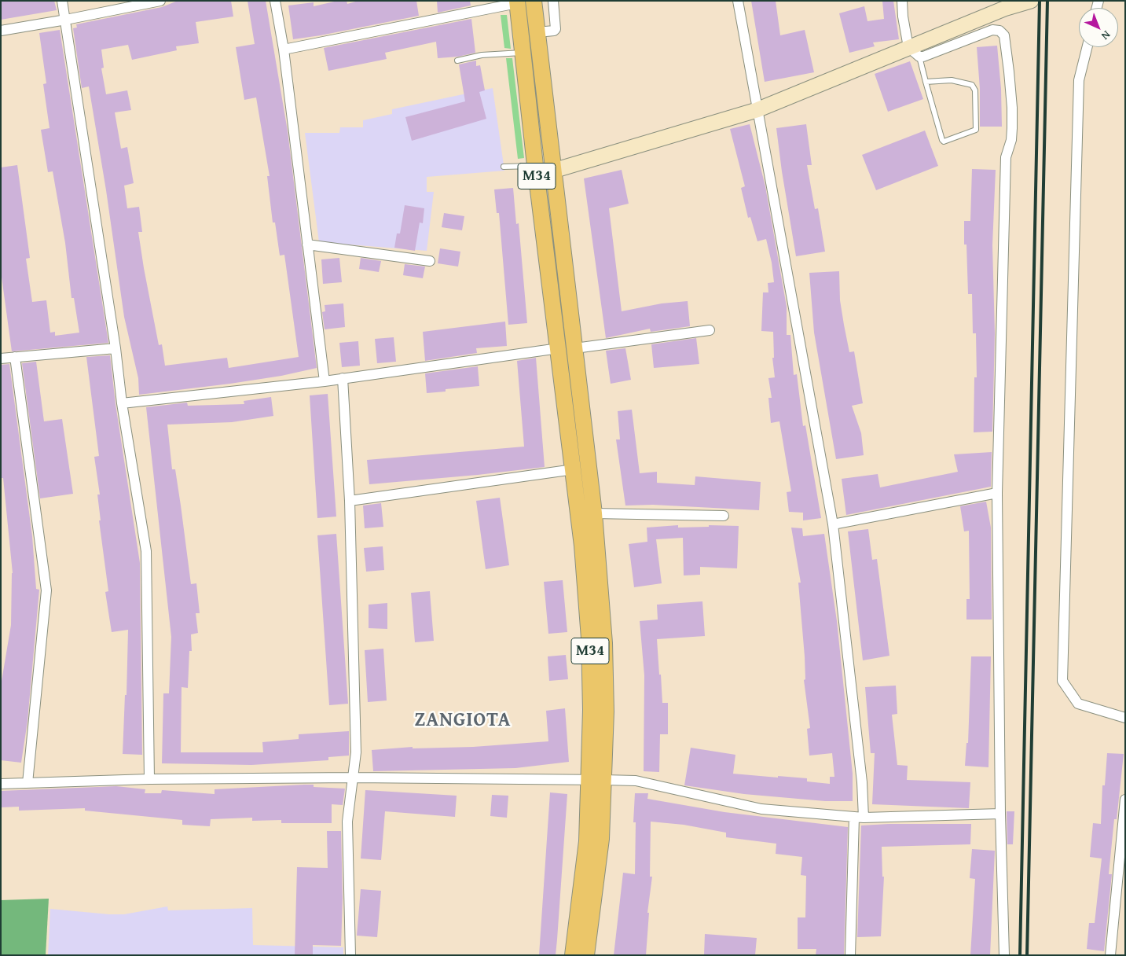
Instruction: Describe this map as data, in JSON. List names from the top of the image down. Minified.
{"streets":{"main road":["M34"]},"districts":["ZANGIOTA"],"north":"bottom right"}
